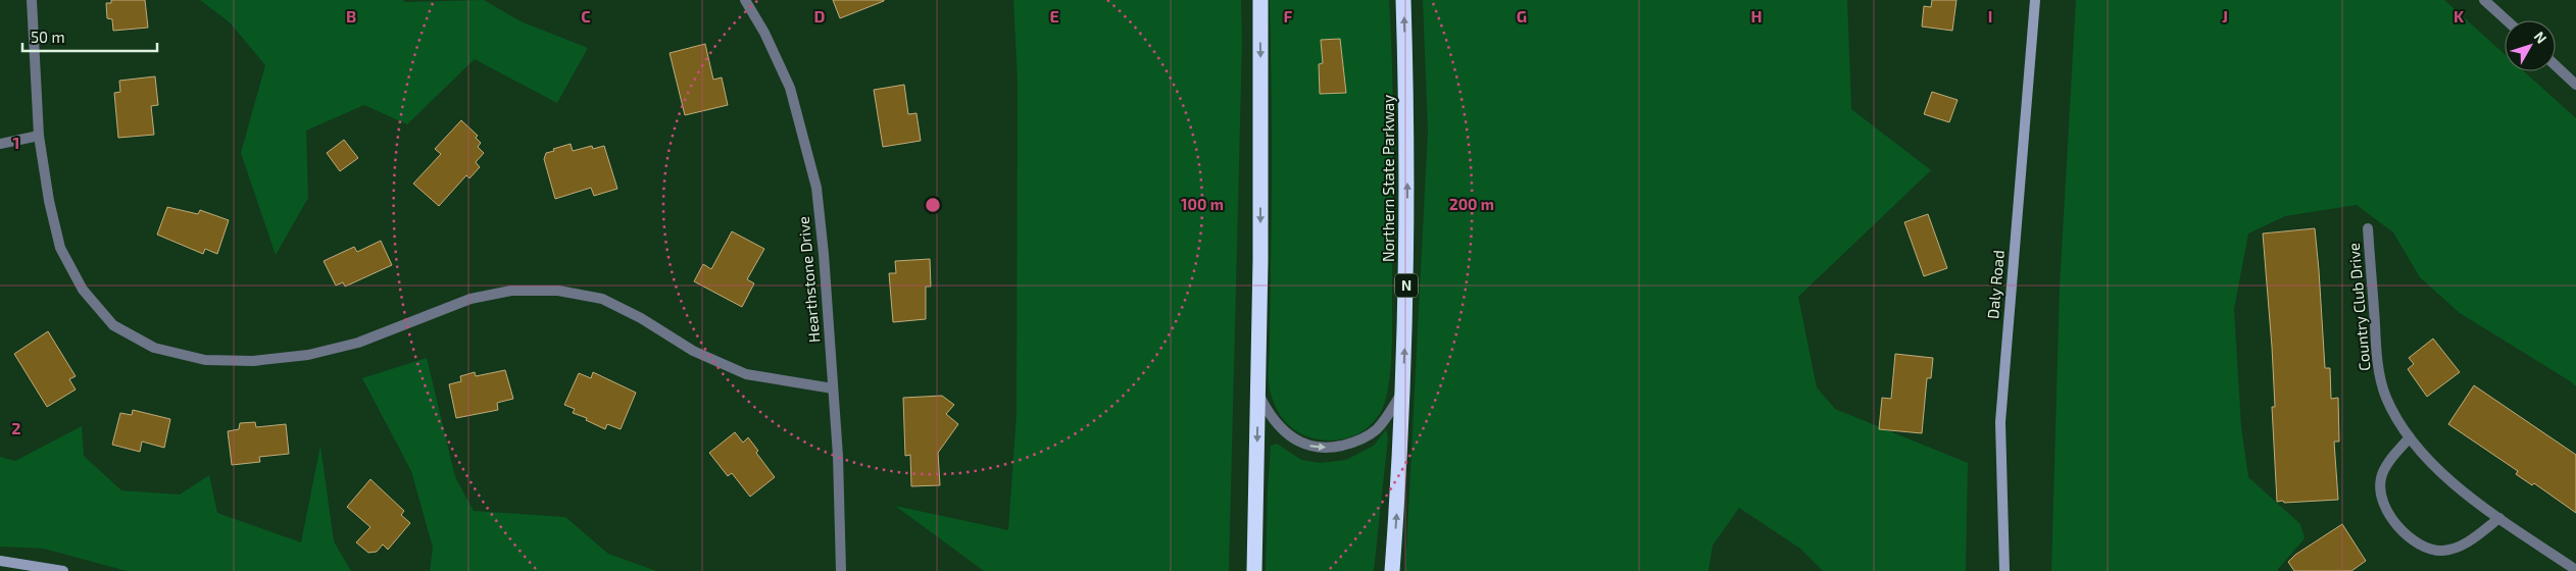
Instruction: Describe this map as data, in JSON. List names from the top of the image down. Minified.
{"streets":{"highway":["Northern State Parkway","N"],"main road":["Daly Road"],"street":["Hearthstone Drive","Country Club Drive"]},"one_way":["Northern State Parkway"],"scale_bar":"50 m","north":"top right","grid":{"columns":["B","C","D","E","F","G","H","I","J","K"],"rows":["1","2"]},"rings":["100 m","200 m"]}
